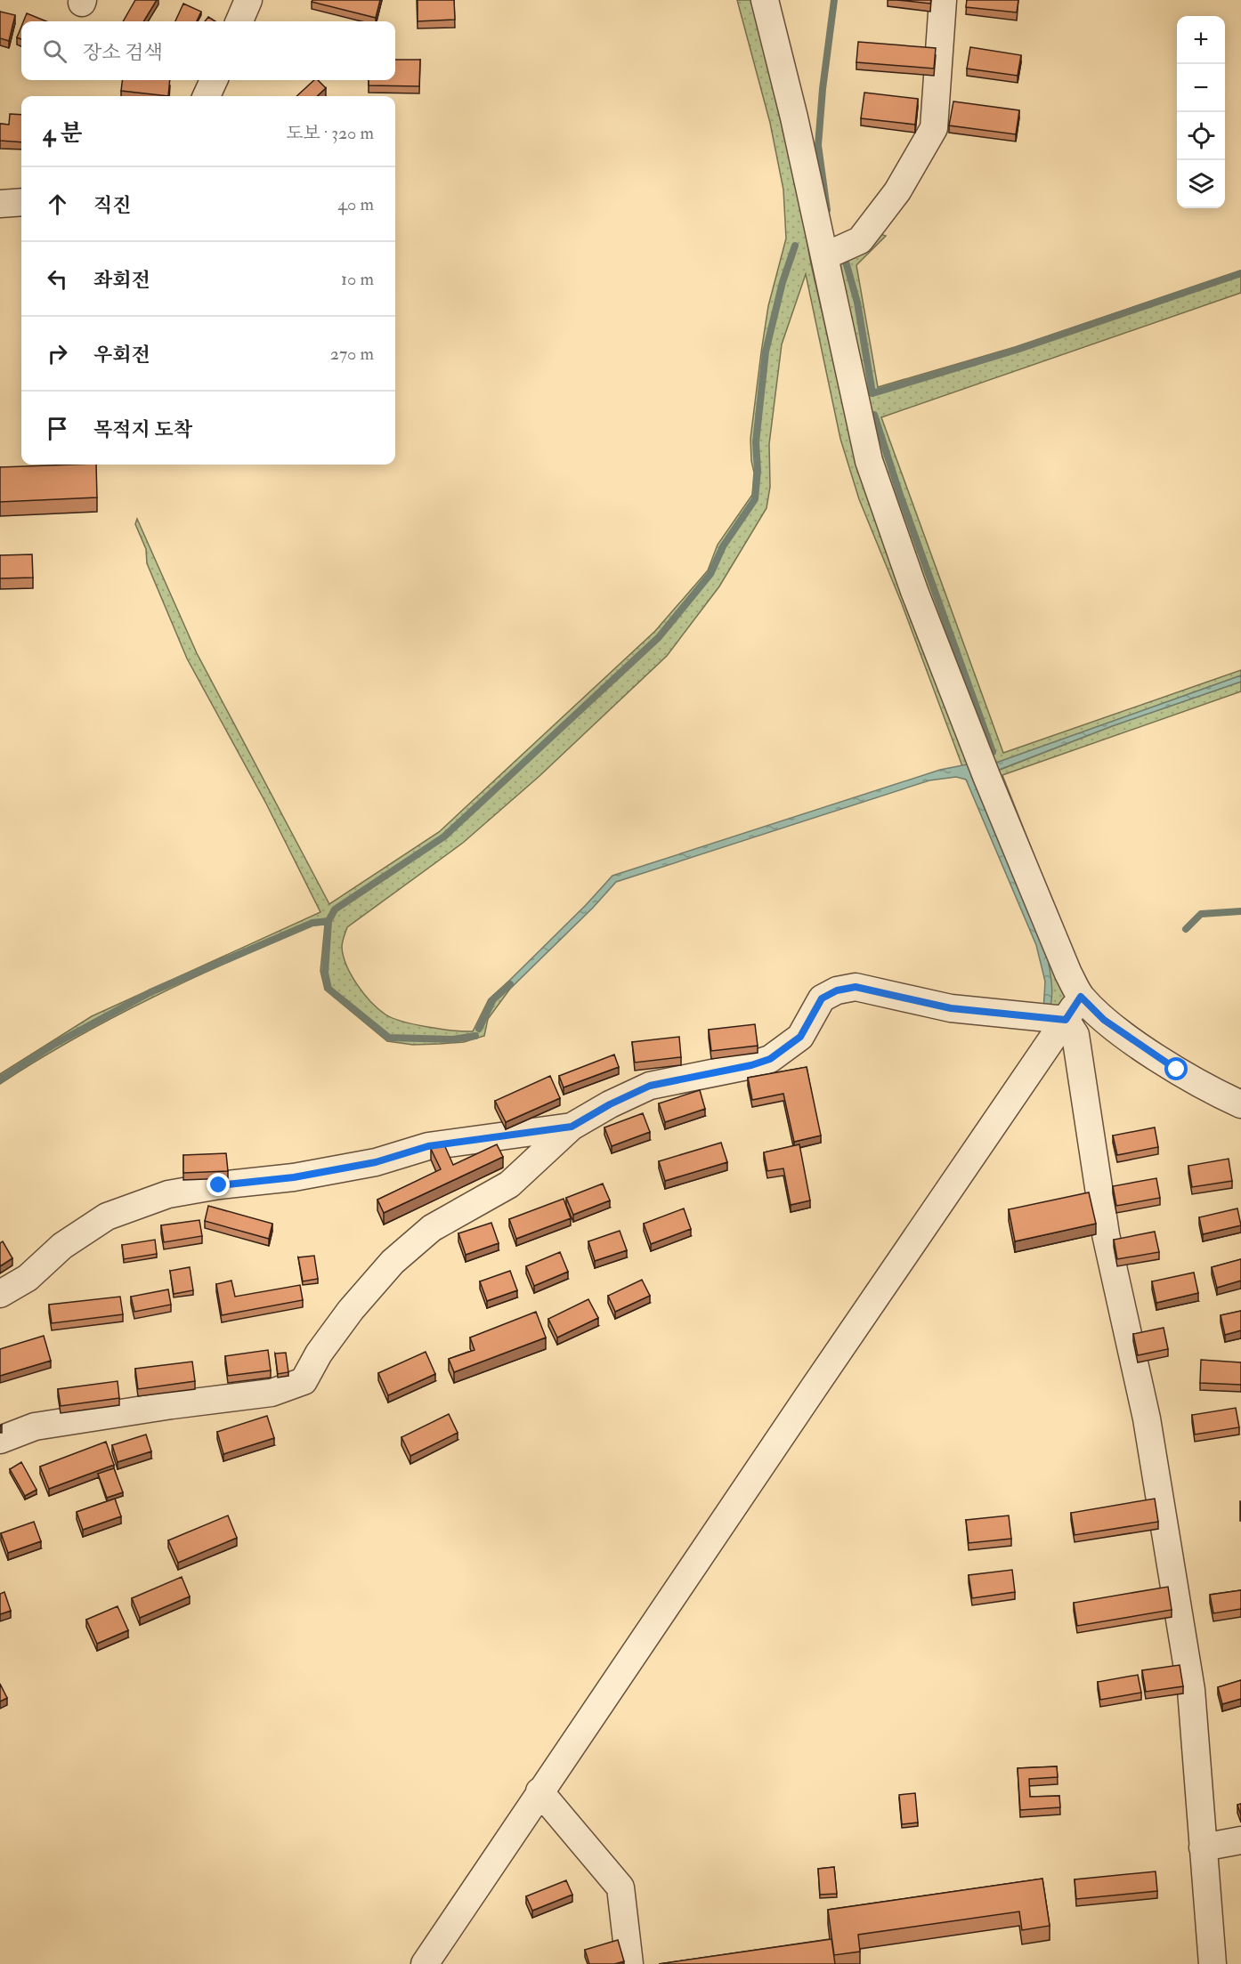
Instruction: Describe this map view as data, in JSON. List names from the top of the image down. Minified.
{"page":{"map_buttons":["+","−"],"search":"장소 검색","heading":["4 분","도보 · 320 m"],"list":[["직진","40 m"],["좌회전","10 m"],["우회전","270 m"],"목적지 도착"]}}
